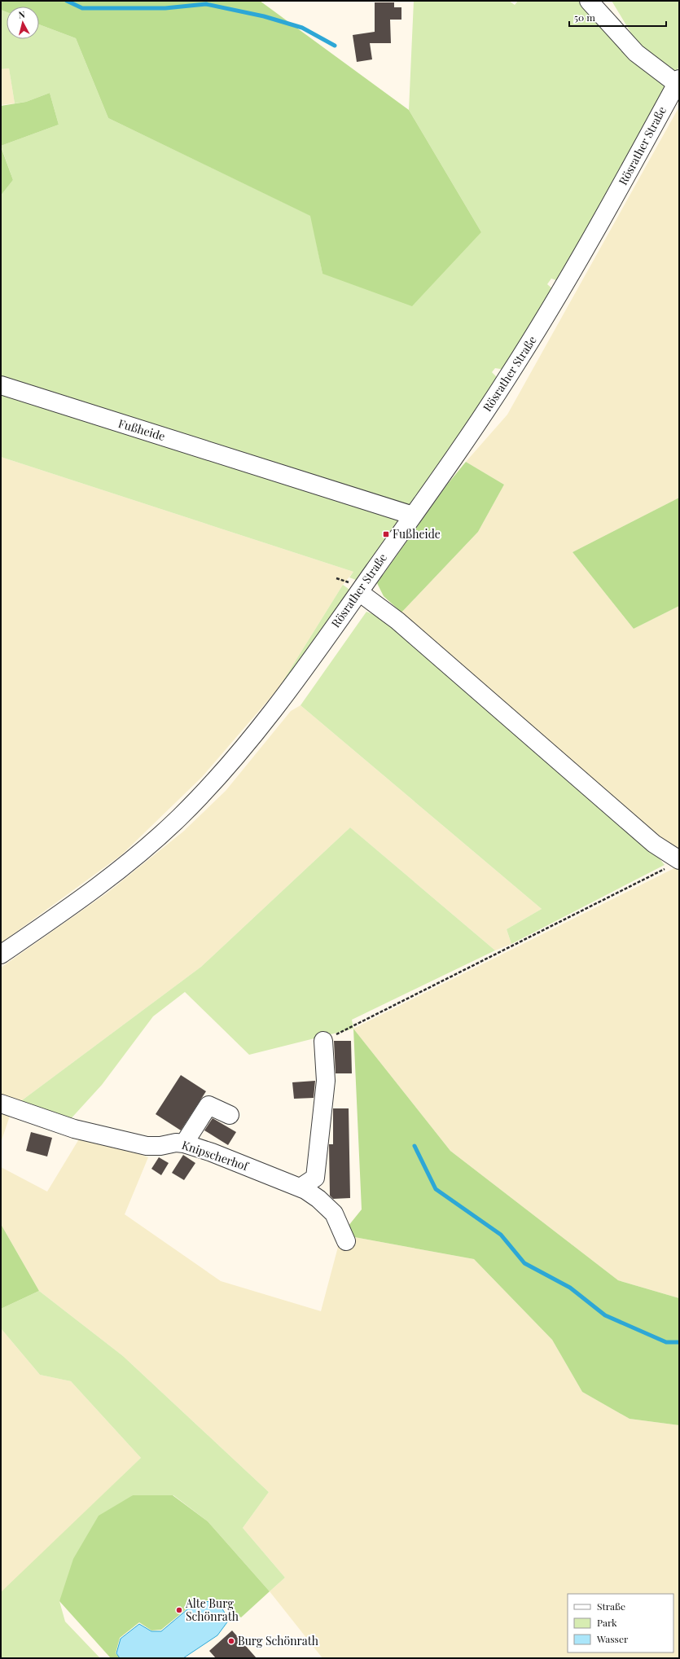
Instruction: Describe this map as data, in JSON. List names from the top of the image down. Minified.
{"streets":{"street":["Rösrather Straße","Fußheide","Knipscherhof"]},"crossings":[["Rösrather Straße","Fußheide"]],"places":{"transit":["Fußheide"],"other":["Alte Burg Schönrath","Burg Schönrath"]},"legend":["Straße","Park","Wasser"],"scale_bar":"50 m","north":"top"}
